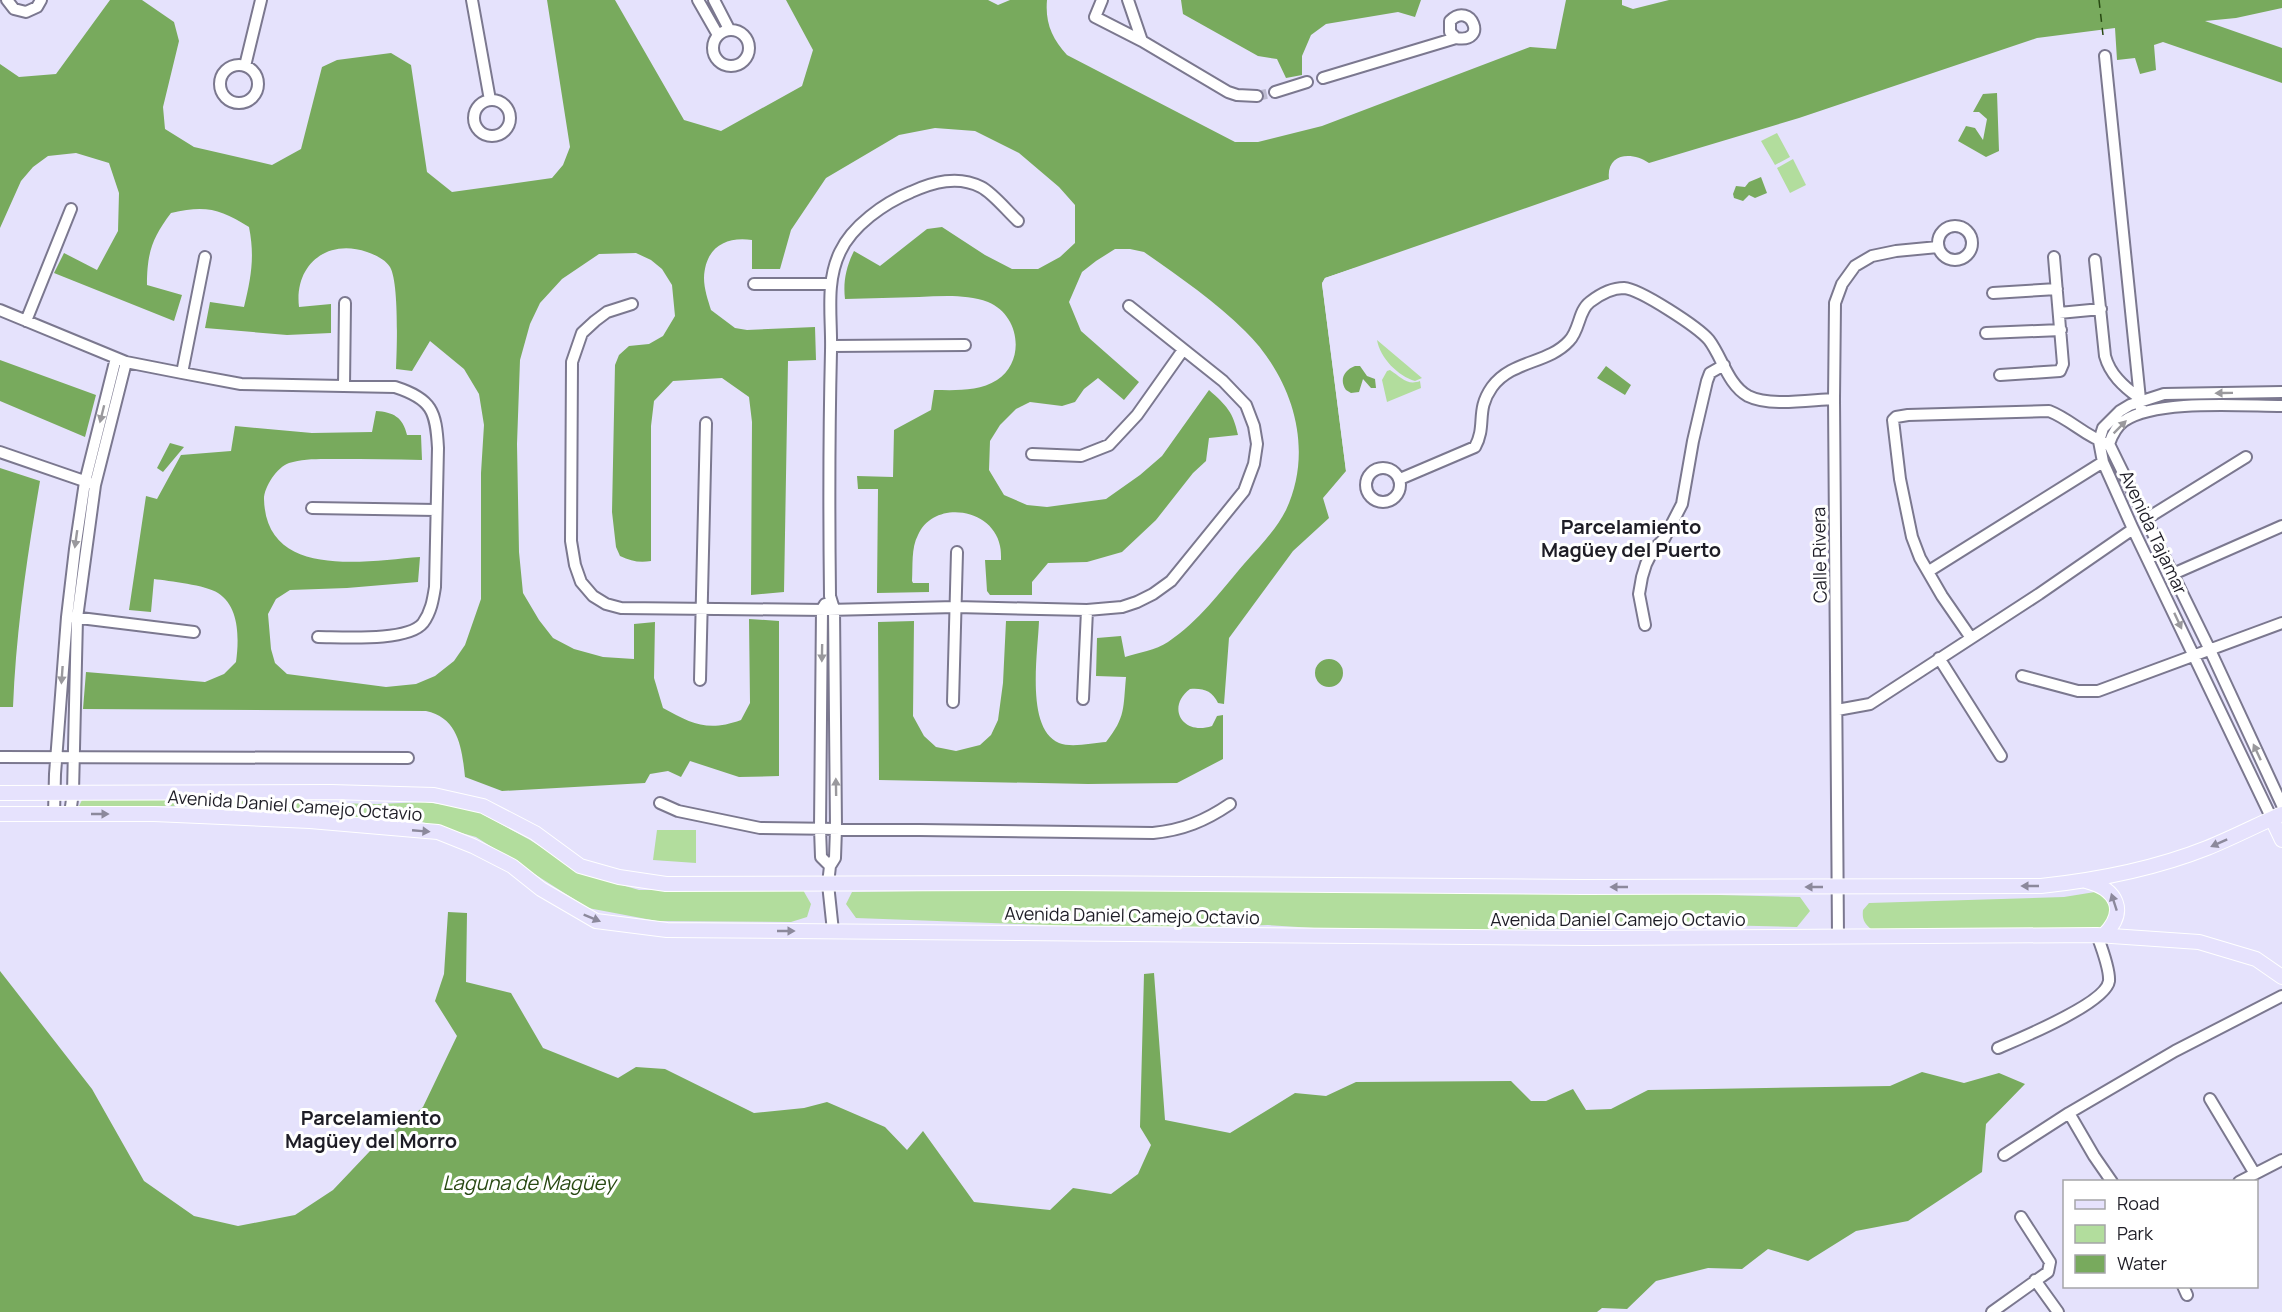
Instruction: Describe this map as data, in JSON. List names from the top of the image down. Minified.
{"streets":{"main road":["Avenida Daniel Camejo Octavio"],"street":["Avenida Tajamar","Calle Rivera"]},"crossings":[["Avenida Tajamar","Avenida Daniel Camejo Octavio"],["Calle Rivera","Avenida Daniel Camejo Octavio"]],"districts":["Parcelamiento Magüey del Puerto","Parcelamiento Magüey del Morro"],"water":["Laguna de Magüey"],"legend":["Road","Park","Water"]}
